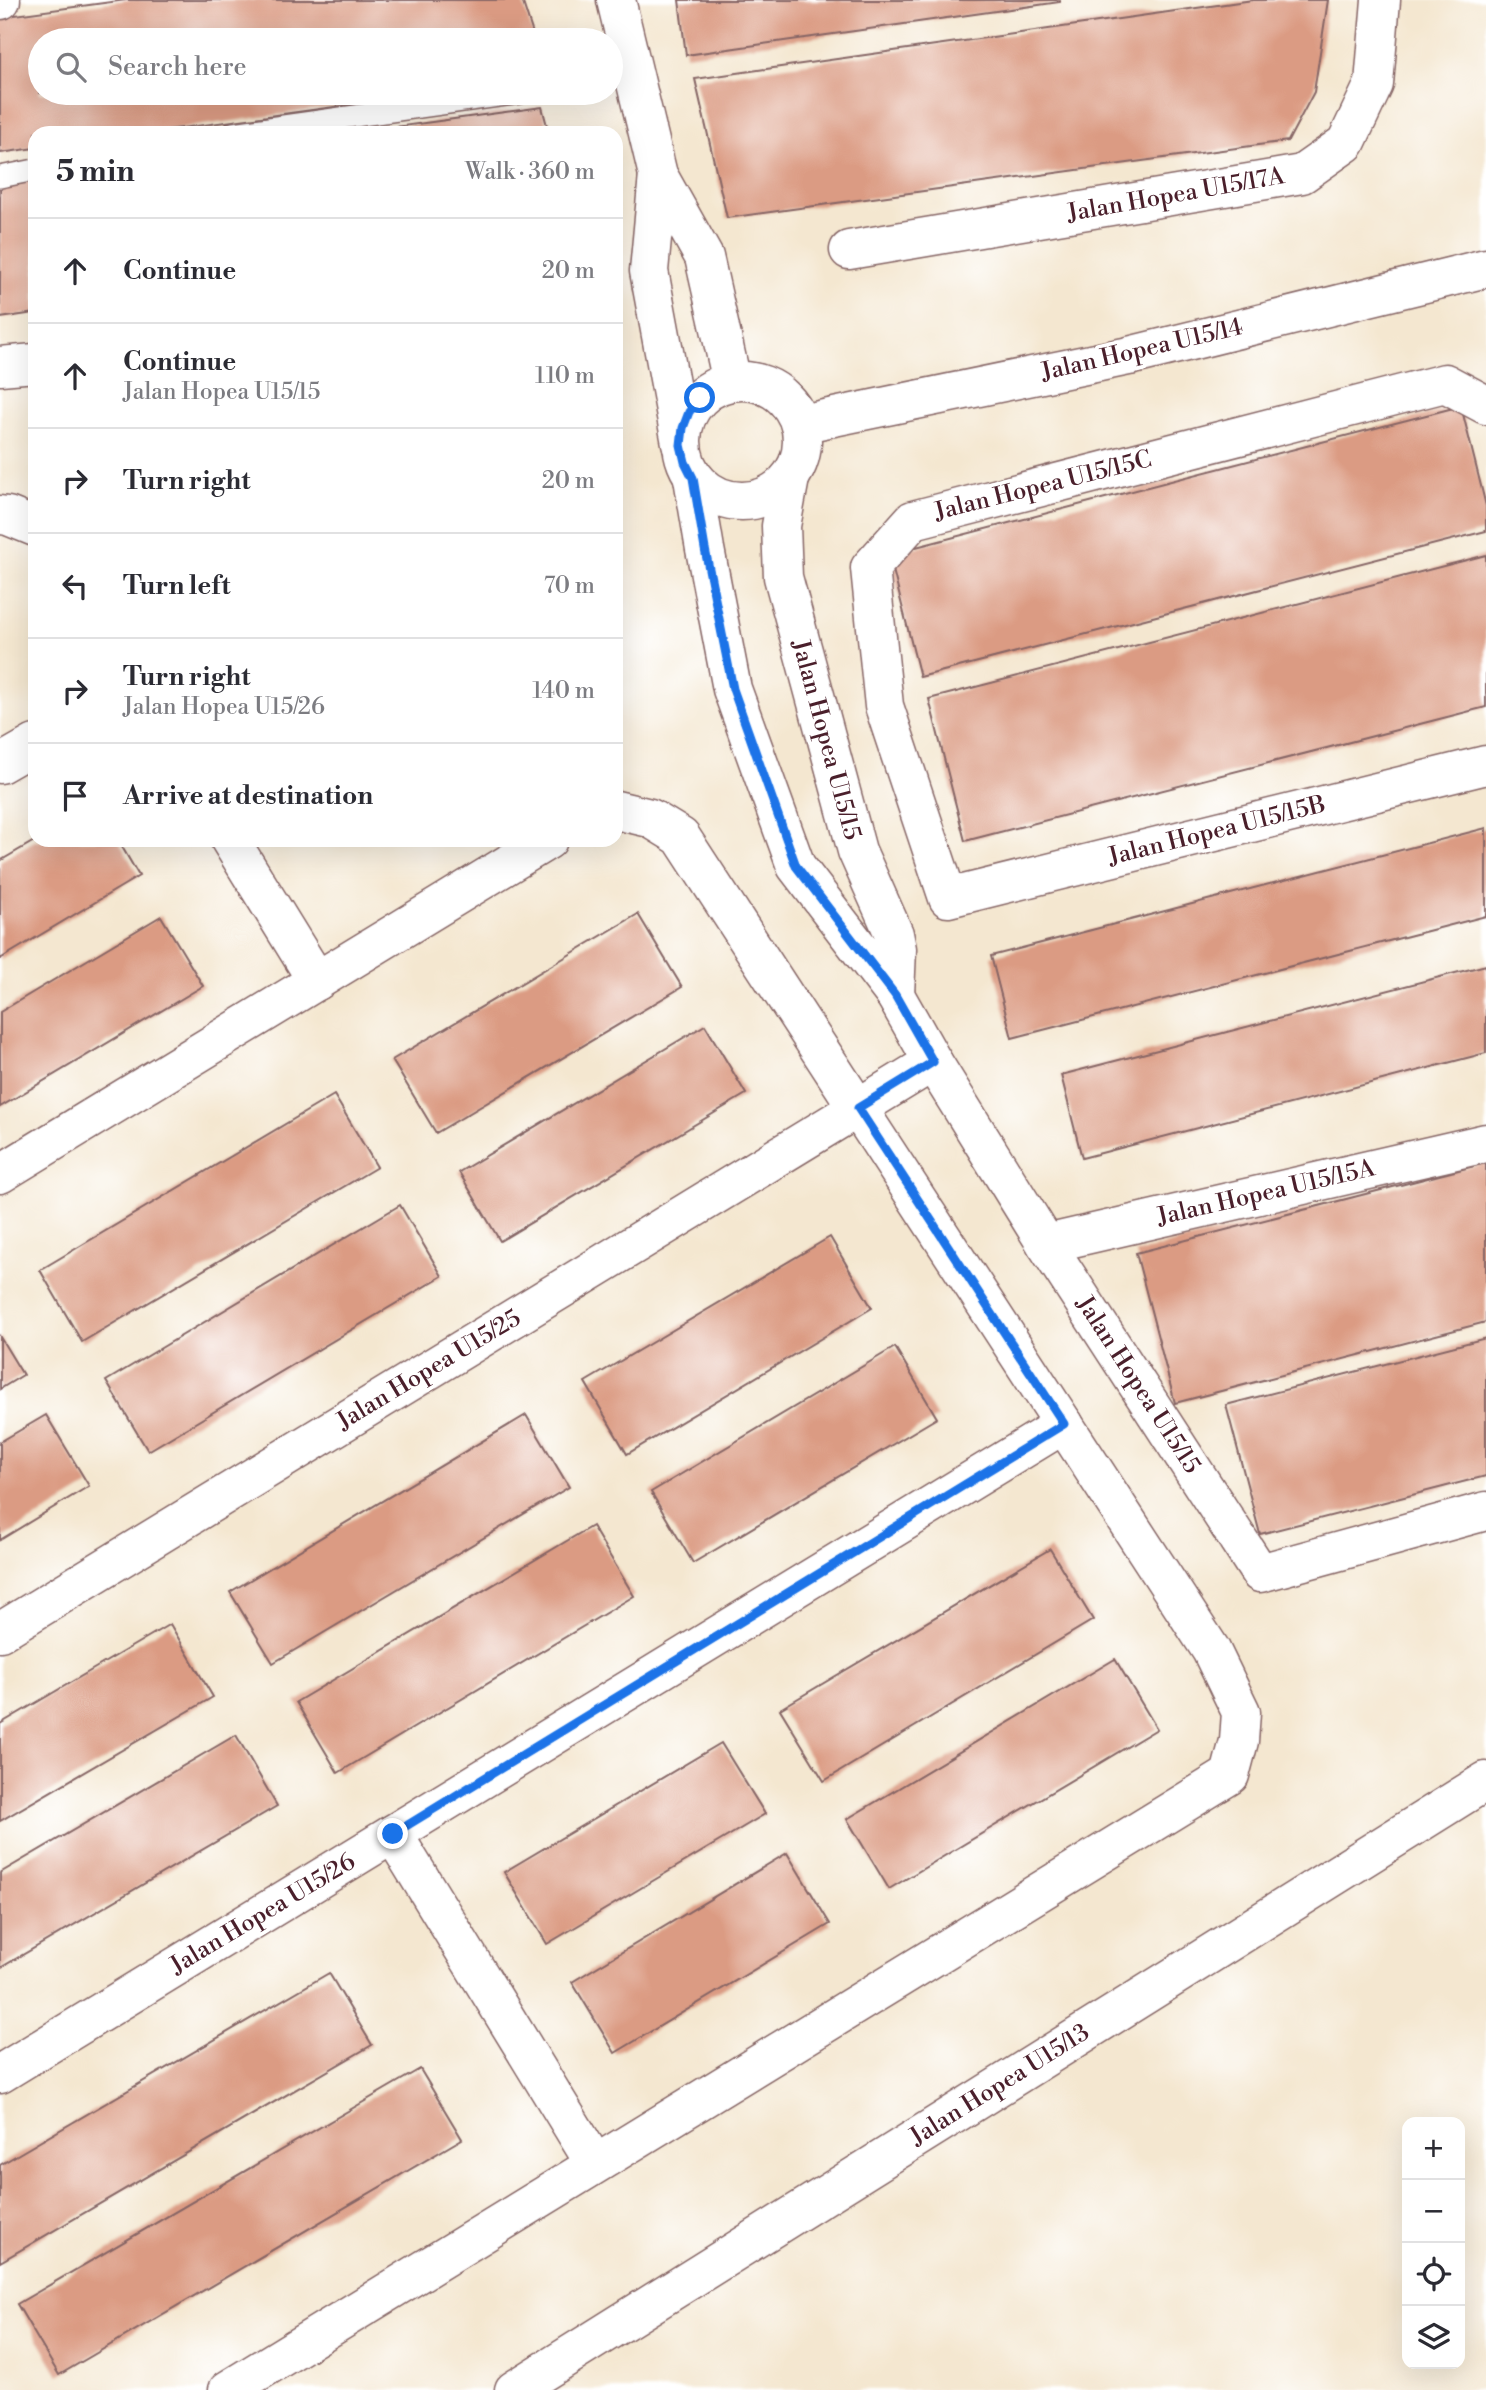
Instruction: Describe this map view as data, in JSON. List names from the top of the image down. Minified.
{"streets":{"street":["Jalan Hopea U15/17A","Jalan Hopea U15/14","Jalan Hopea U15/15C","Jalan Hopea U15/15","Jalan Hopea U15/15B","Jalan Hopea U15/15A","Jalan Hopea U15/25","Jalan Hopea U15/26","Jalan Hopea U15/13"]},"crossings":[["Jalan Hopea U15/14","Jalan Hopea U15/15"],["Jalan Hopea U15/15C","Jalan Hopea U15/15B"],["Jalan Hopea U15/15","Jalan Hopea U15/15A"],["Jalan Hopea U15/15","Jalan Hopea U15/25"]],"page":{"search":"Search here","heading":["5 min","Walk · 360 m"],"list":[["Continue","20 m"],["Continue","Jalan Hopea U15/15","110 m"],["Turn right","20 m"],["Turn left","70 m"],["Turn right","Jalan Hopea U15/26","140 m"],"Arrive at destination"],"map_buttons":["+","−"]}}
